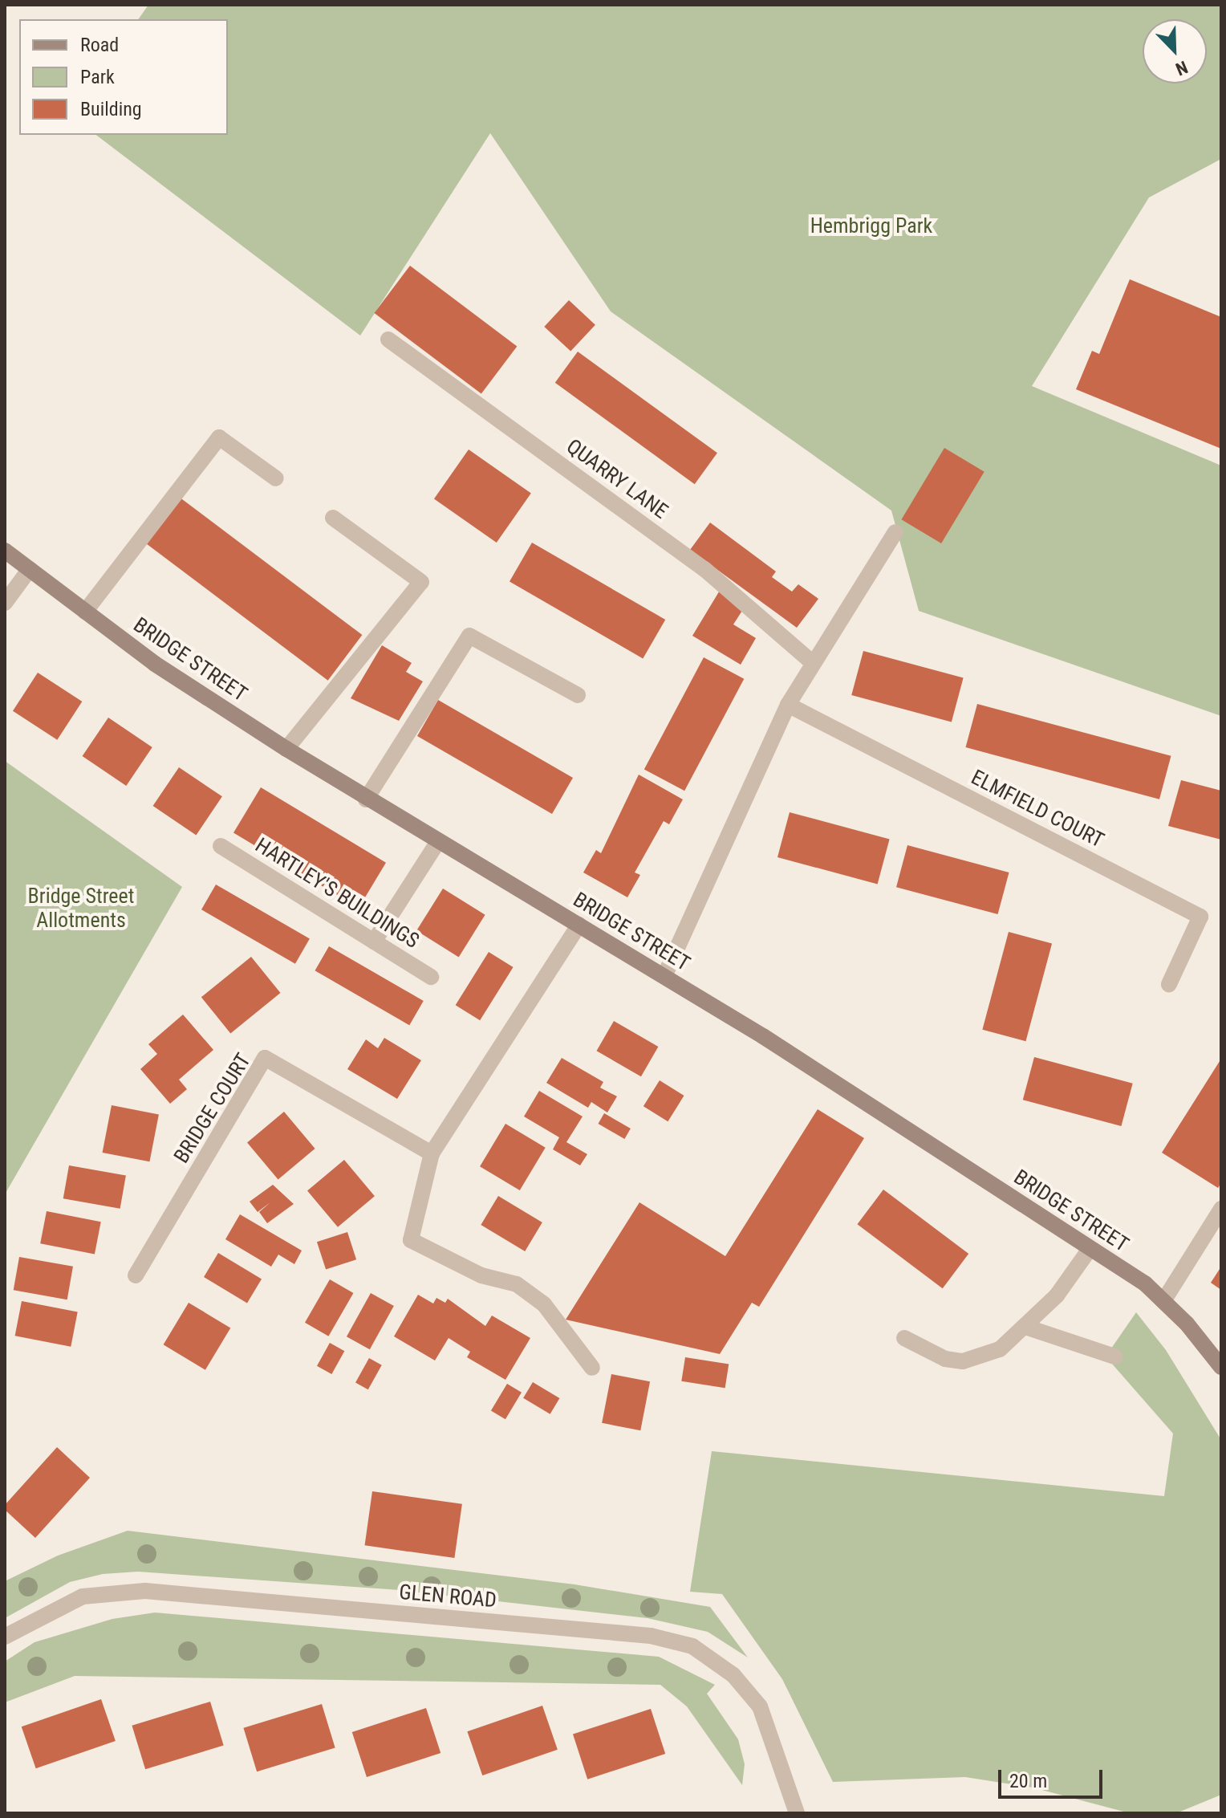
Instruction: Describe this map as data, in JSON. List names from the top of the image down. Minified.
{"streets":{"main road":["BRIDGE STREET"],"street":["QUARRY LANE","ELMFIELD COURT","HARTLEY'S BUILDINGS","BRIDGE COURT","GLEN ROAD"]},"parks":["Hembrigg Park","Bridge Street Allotments"],"legend":["Road","Park","Building"],"scale_bar":"20 m","north":"bottom right"}
